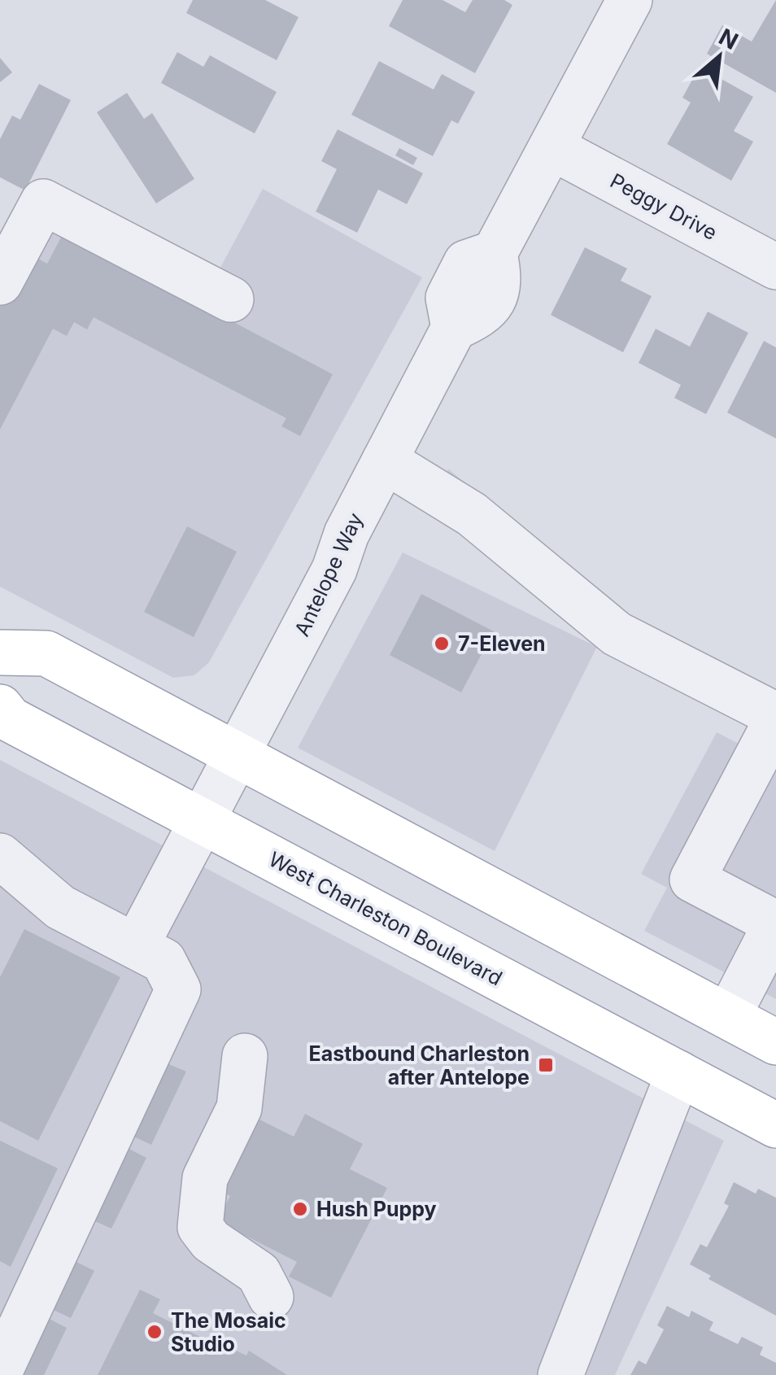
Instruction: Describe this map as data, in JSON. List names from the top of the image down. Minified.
{"streets":{"main road":["West Charleston Boulevard"],"street":["Peggy Drive","Antelope Way"]},"crossings":[["Peggy Drive","Antelope Way"],["Antelope Way","West Charleston Boulevard"]],"places":{"other":["7-Eleven","Hush Puppy","The Mosaic Studio"],"transit":["Eastbound Charleston after Antelope"]},"north":"top right"}
